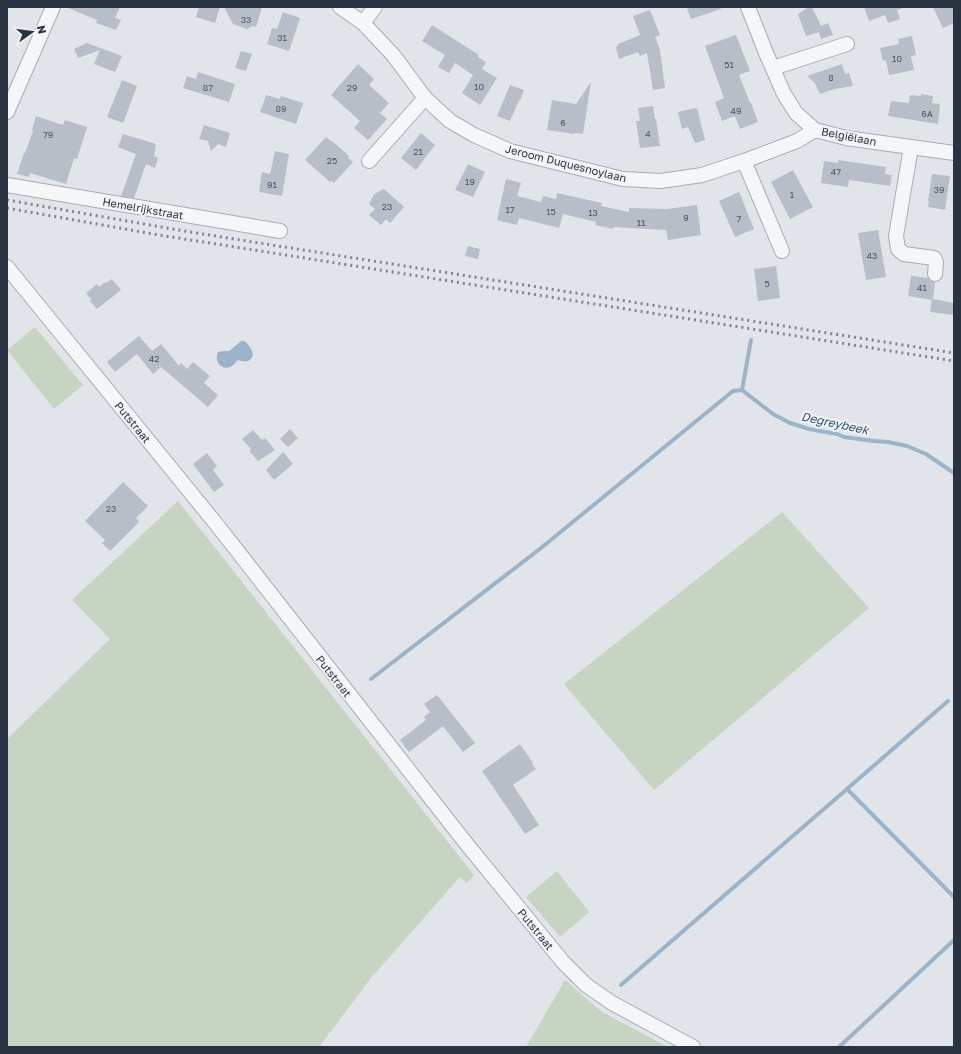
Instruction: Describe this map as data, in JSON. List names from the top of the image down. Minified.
{"streets":{"street":["Belgiëlaan","Jeroom Duquesnoylaan","Hemelrijkstraat","Putstraat"]},"crossings":[["Belgiëlaan","Jeroom Duquesnoylaan"]],"water":["Degreybeek"],"house_numbers":["33","31","10","51","8","10","87","29","89","49","6A","6","4","79","21","25","47","19","91","39","1","23","17","15","13","9","7","11","43","5","41","42","23"],"north":"right"}
